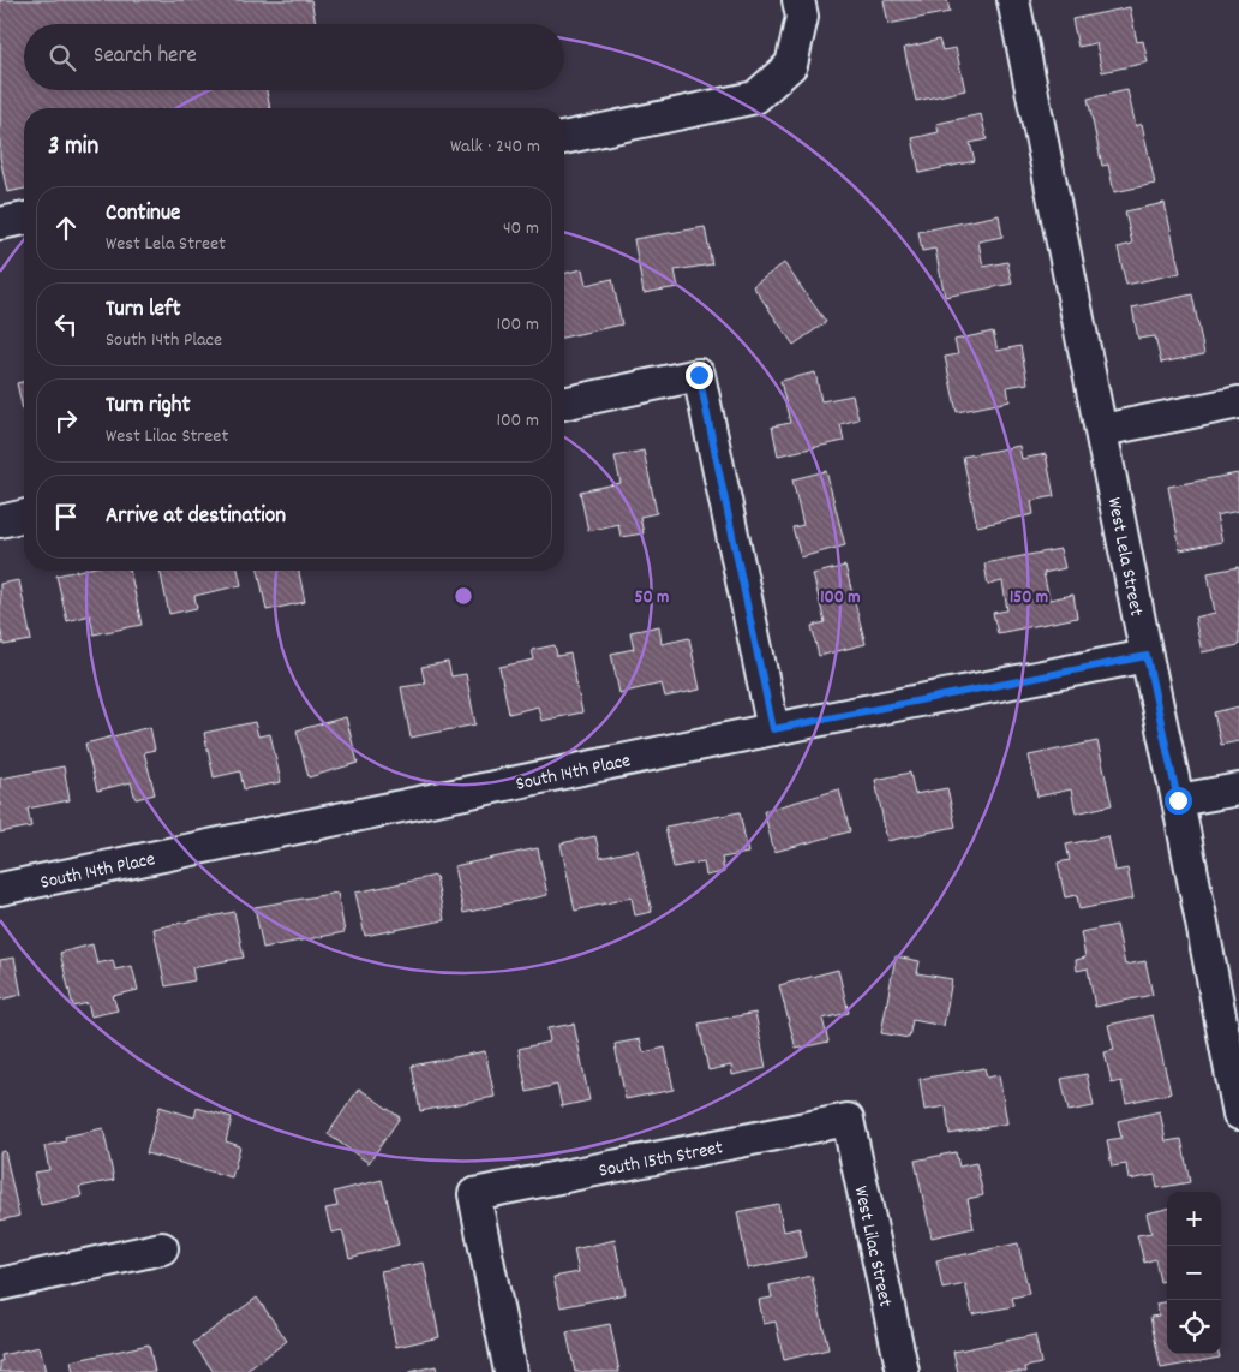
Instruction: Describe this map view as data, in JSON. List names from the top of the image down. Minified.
{"streets":{"street":["West Lela Street","South 14th Place","South 15th Street","West Lilac Street"]},"crossings":[["West Lela Street","South 14th Place"],["South 15th Street","West Lilac Street"]],"page":{"search":"Search here","heading":["3 min","Walk · 240 m"],"list":[["Continue","West Lela Street","40 m"],["Turn left","South 14th Place","100 m"],["Turn right","West Lilac Street","100 m"],"Arrive at destination"],"map_buttons":["+","−"]},"rings":["50 m","100 m","150 m"]}
